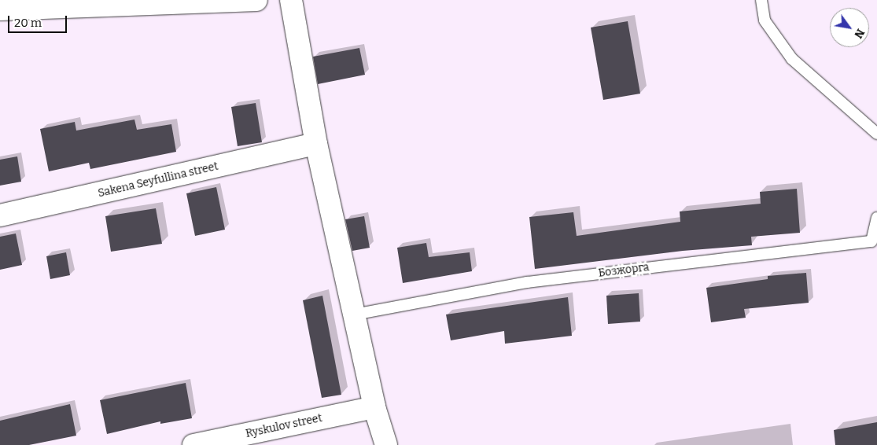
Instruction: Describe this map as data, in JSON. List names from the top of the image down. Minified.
{"streets":{"street":["Sakena Seyfullina street","Ryskulov street"],"lane":["Бозжорга"]},"scale_bar":"20 m","north":"bottom right"}
